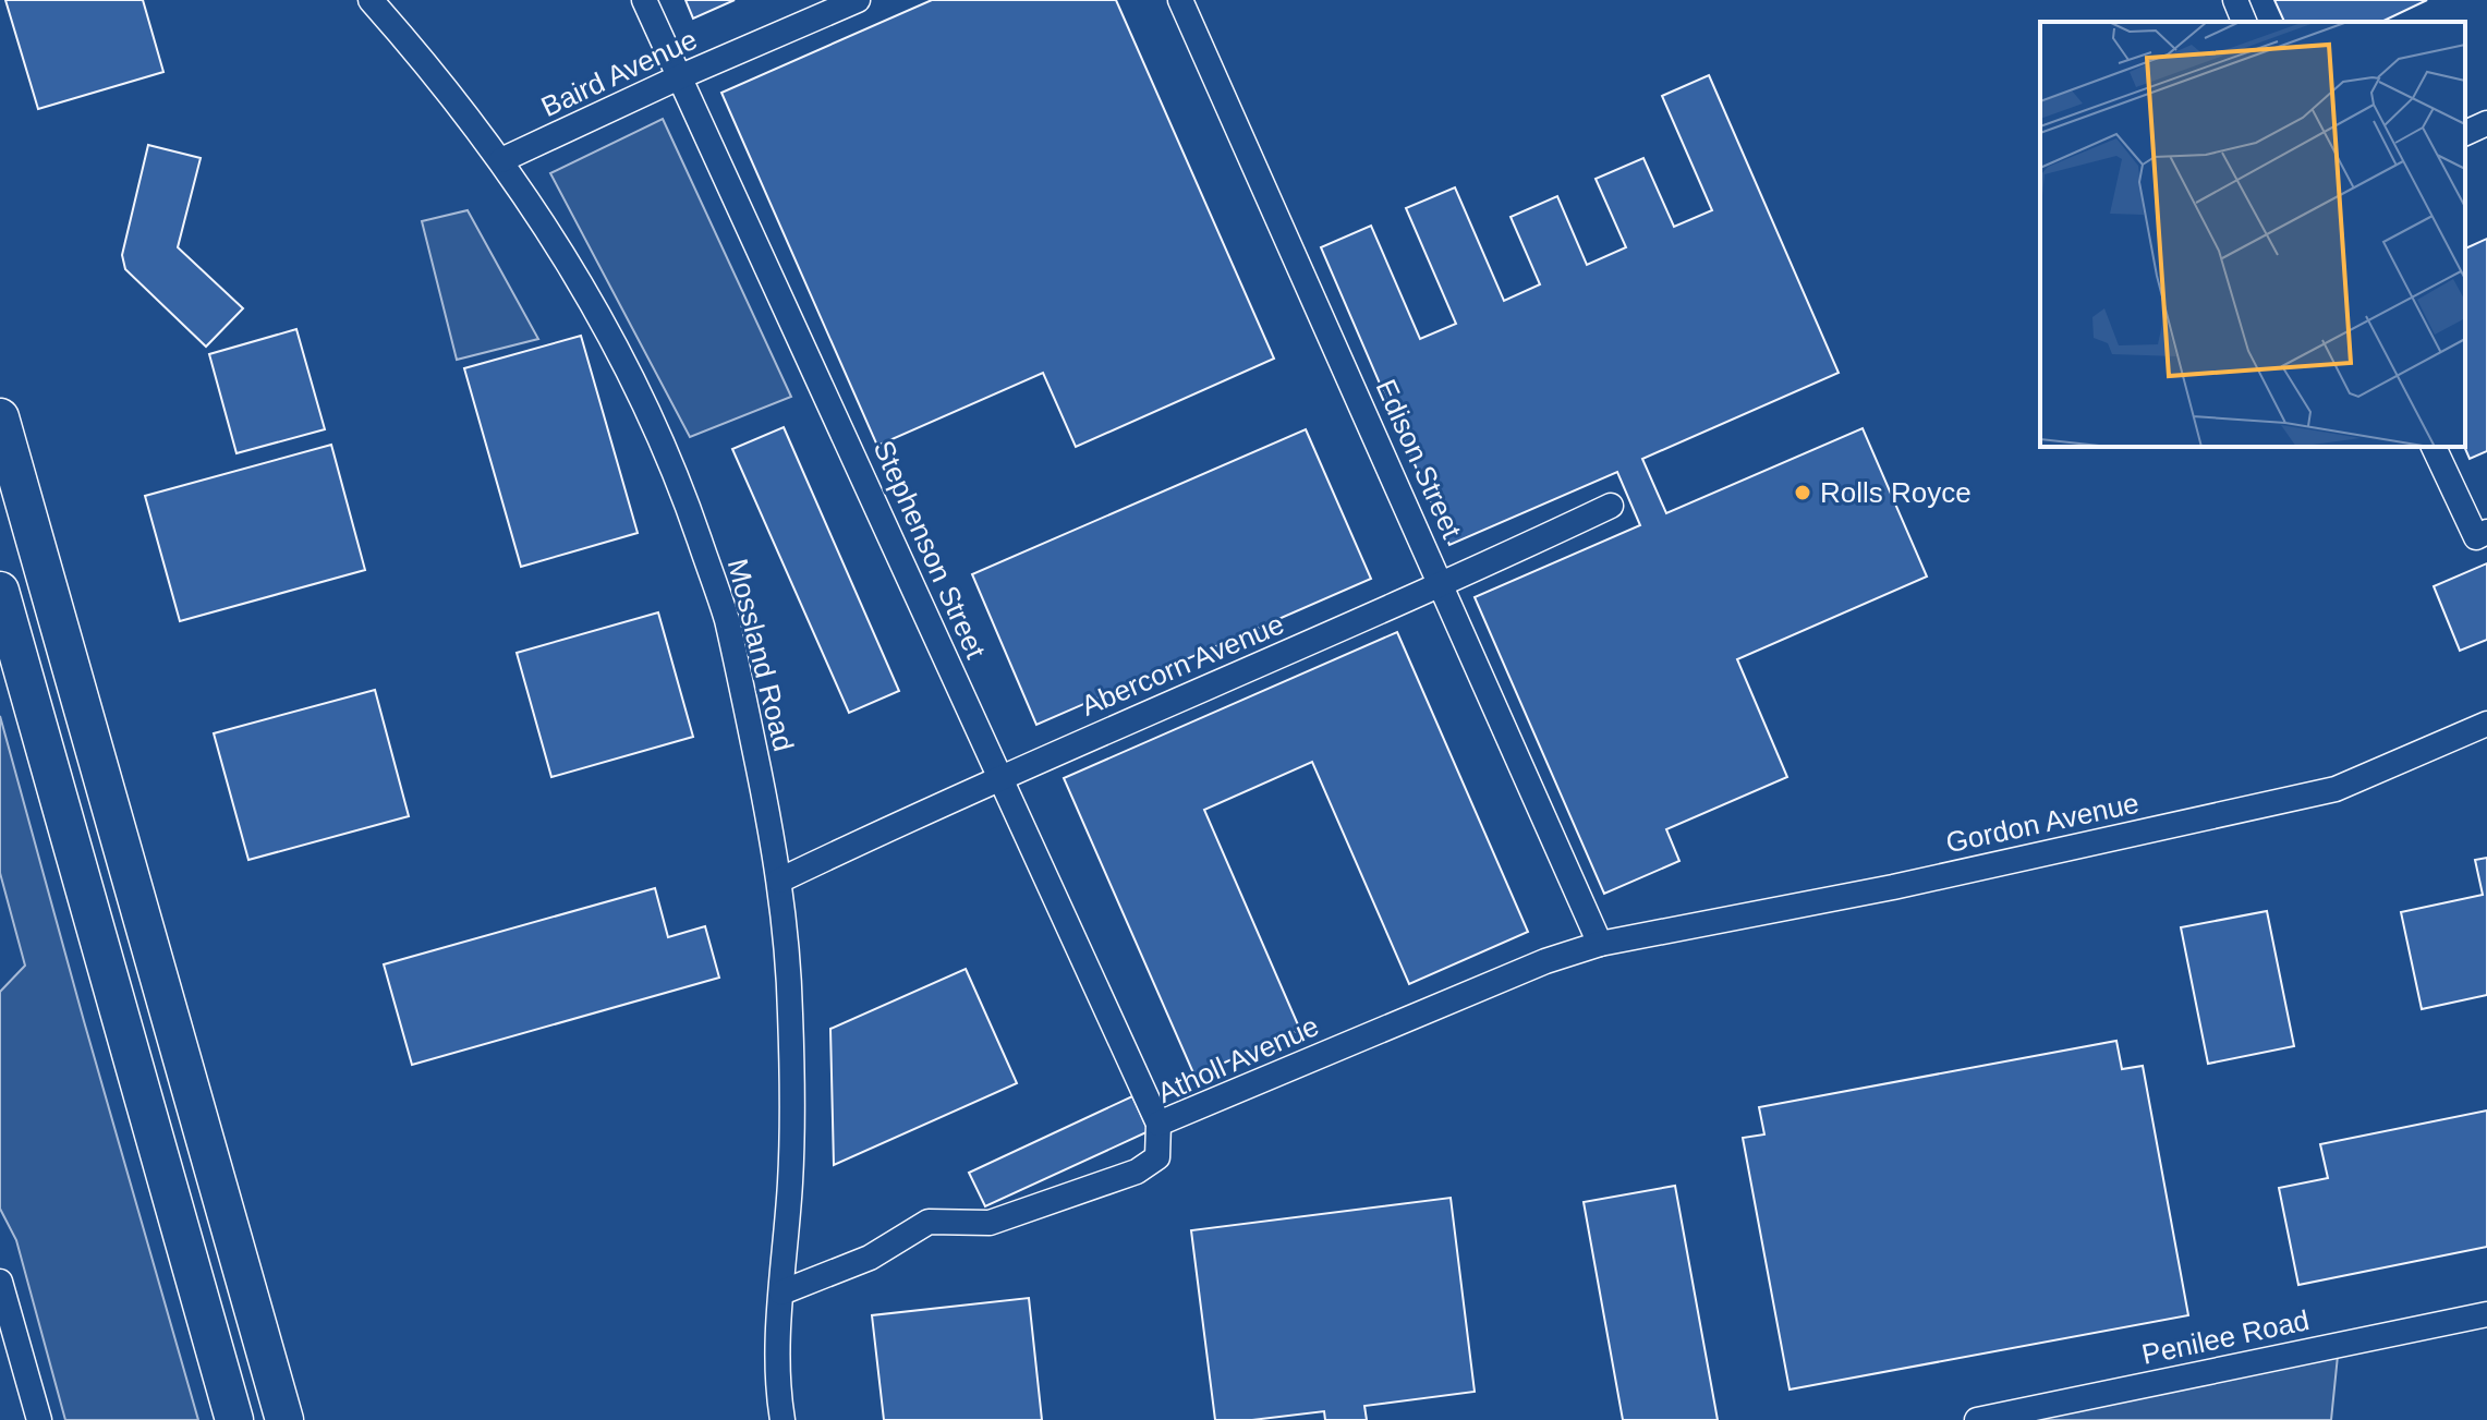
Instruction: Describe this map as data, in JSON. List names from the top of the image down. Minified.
{"streets":{"street":["Baird Avenue","Edison Street","Stephenson Street","Mossland Road","Abercorn Avenue","Gordon Avenue","Atholl Avenue","Penilee Road"]},"crossings":[["Baird Avenue","Stephenson Street"],["Baird Avenue","Mossland Road"],["Edison Street","Abercorn Avenue"],["Edison Street","Gordon Avenue"],["Edison Street","Atholl Avenue"],["Stephenson Street","Abercorn Avenue"],["Stephenson Street","Atholl Avenue"],["Mossland Road","Abercorn Avenue"],["Mossland Road","Atholl Avenue"],["Gordon Avenue","Atholl Avenue"]],"places":["Rolls Royce"]}
